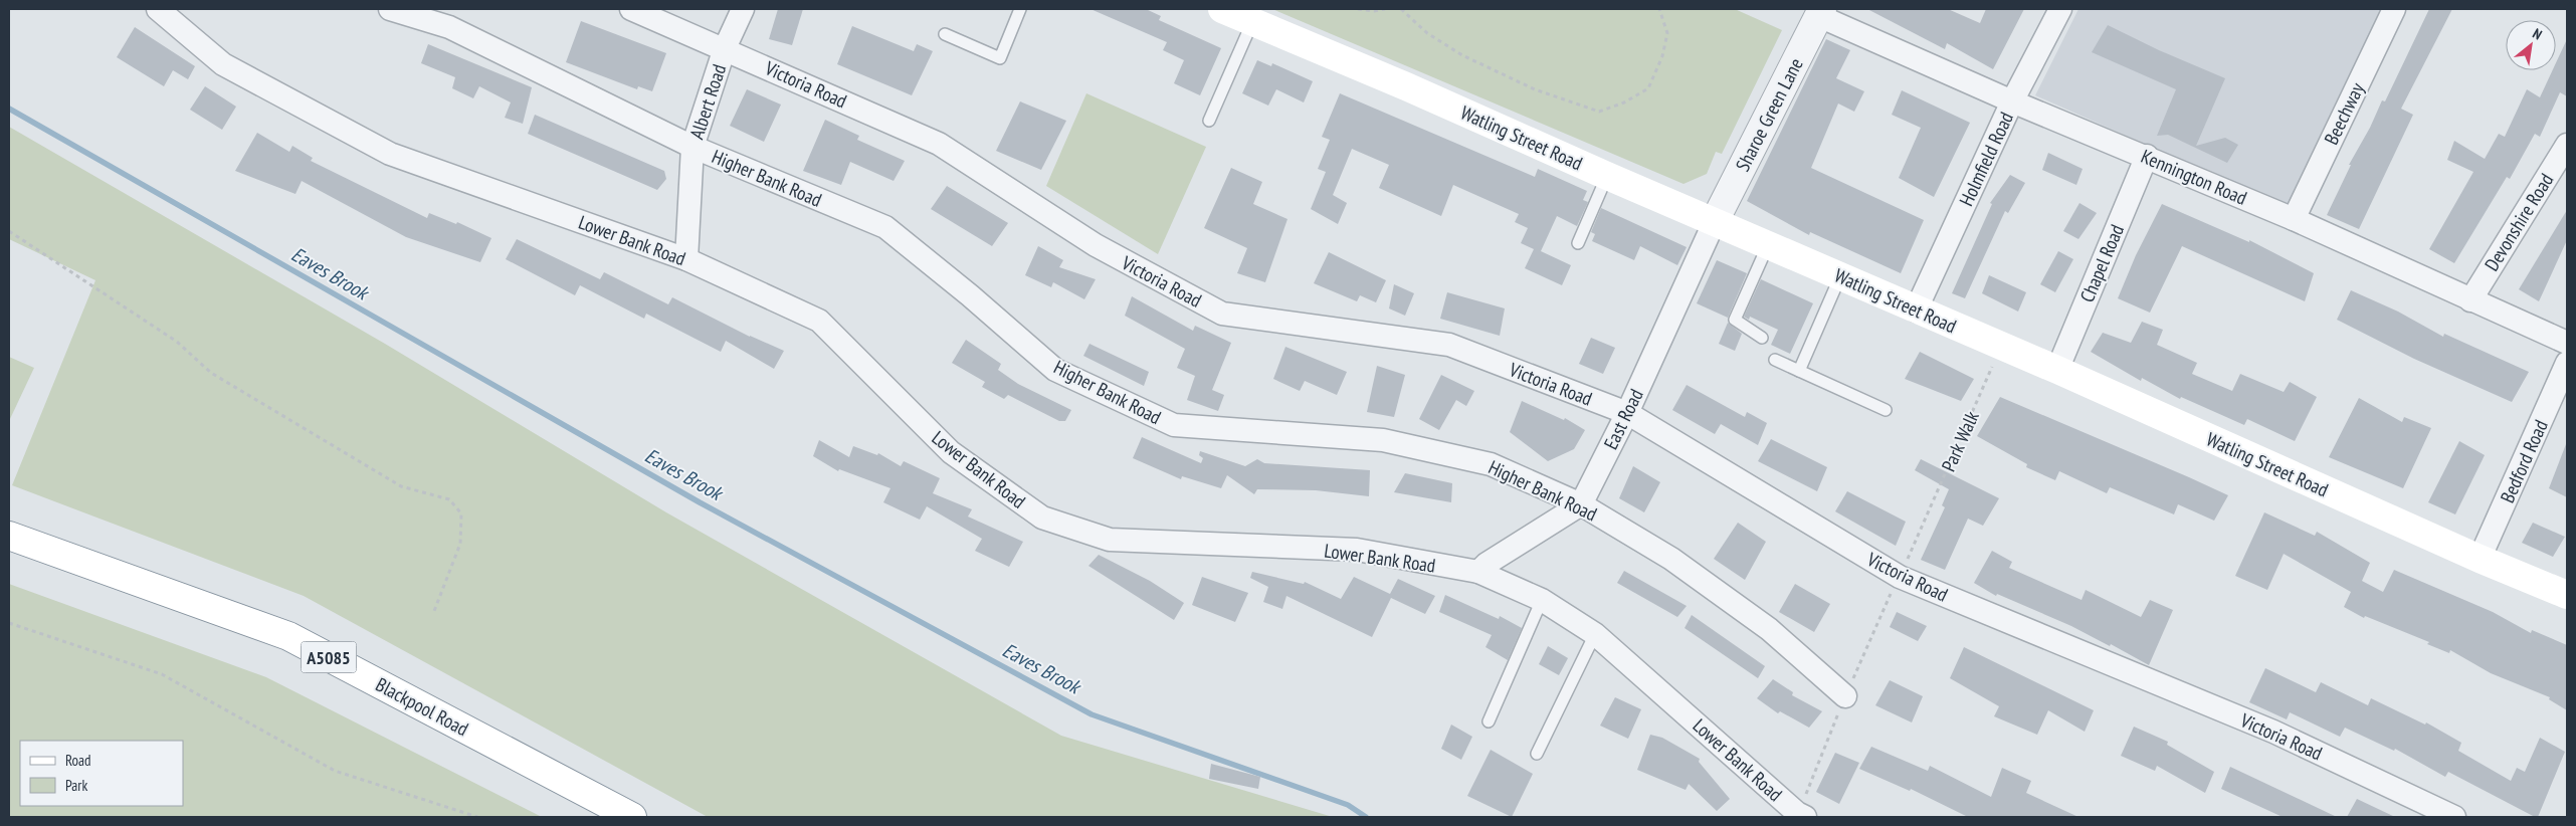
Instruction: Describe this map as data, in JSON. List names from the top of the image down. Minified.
{"streets":{"main road":["Watling Street Road","A5085","Blackpool Road"],"street":["Victoria Road","Albert Road","Beechway","Sharoe Green Lane","Holmfield Road","Kennington Road","Higher Bank Road","Devonshire Road","Lower Bank Road","Chapel Road","East Road","Bedford Road"],"path":["Park Walk"]},"crossings":[["Victoria Road","Albert Road"],["Victoria Road","East Road"],["Victoria Road","Park Walk"],["Albert Road","Higher Bank Road"],["Albert Road","Lower Bank Road"],["Beechway","Kennington Road"],["Sharoe Green Lane","Watling Street Road"],["Sharoe Green Lane","Kennington Road"],["Sharoe Green Lane","East Road"],["Watling Street Road","Holmfield Road"],["Watling Street Road","Chapel Road"],["Watling Street Road","East Road"],["Watling Street Road","Bedford Road"],["Holmfield Road","Kennington Road"],["Kennington Road","Devonshire Road"],["Kennington Road","Chapel Road"],["Higher Bank Road","East Road"]],"water":["Eaves Brook"],"legend":["Road","Park"],"north":"top right"}
